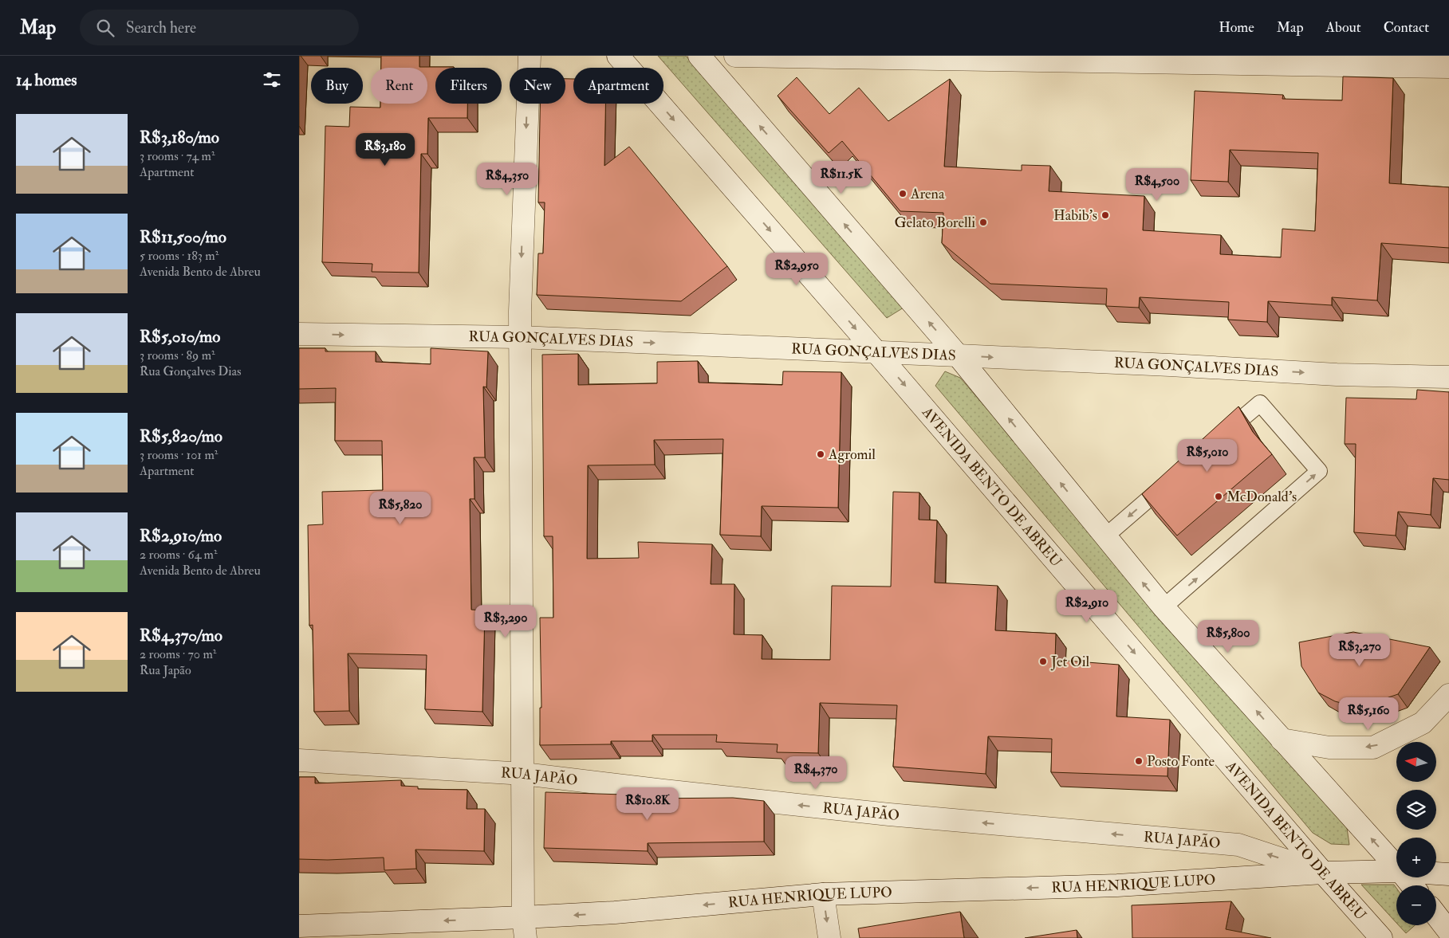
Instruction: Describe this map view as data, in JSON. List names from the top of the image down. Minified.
{"streets":{"street":["RUA GONÇALVES DIAS","AVENIDA BENTO DE ABREU","RUA JAPÃO","RUA HENRIQUE LUPO"]},"crossings":[["RUA GONÇALVES DIAS","AVENIDA BENTO DE ABREU"],["AVENIDA BENTO DE ABREU","RUA JAPÃO"],["AVENIDA BENTO DE ABREU","RUA HENRIQUE LUPO"],["RUA JAPÃO","RUA HENRIQUE LUPO"]],"one_way":["RUA GONÇALVES DIAS","RUA JAPÃO","RUA HENRIQUE LUPO"],"places":["Arena","Habib's","Gelato Borelli","Agromil","McDonald's","Jet Oil","Posto Fonte"],"north":"left","page":{"header":"Map","search":"Search here","nav":["Home","Map","About","Contact"],"heading":"14 homes","chip":["Buy","Rent","Filters","New","Apartment"],"list":[{"name":"R$3,180/mo","note":"3 rooms · 74 m² · Apartment"},{"name":"R$11,500/mo","note":"5 rooms · 183 m² · Avenida Bento de Abreu"},{"name":"R$5,010/mo","note":"3 rooms · 89 m² · Rua Gonçalves Dias"},{"name":"R$5,820/mo","note":"3 rooms · 101 m² · Apartment"},{"name":"R$2,910/mo","note":"2 rooms · 64 m² · Avenida Bento de Abreu"},{"name":"R$4,370/mo","note":"2 rooms · 70 m² · Rua Japão"}],"price":["R$3,180","R$11.5K","R$4,350","R$4,500","R$2,950","R$5,010","R$5,820","R$2,910","R$3,290","R$5,800","R$3,270","R$5,160","R$4,370","R$10.8K"],"map_buttons":["+","−"]}}
